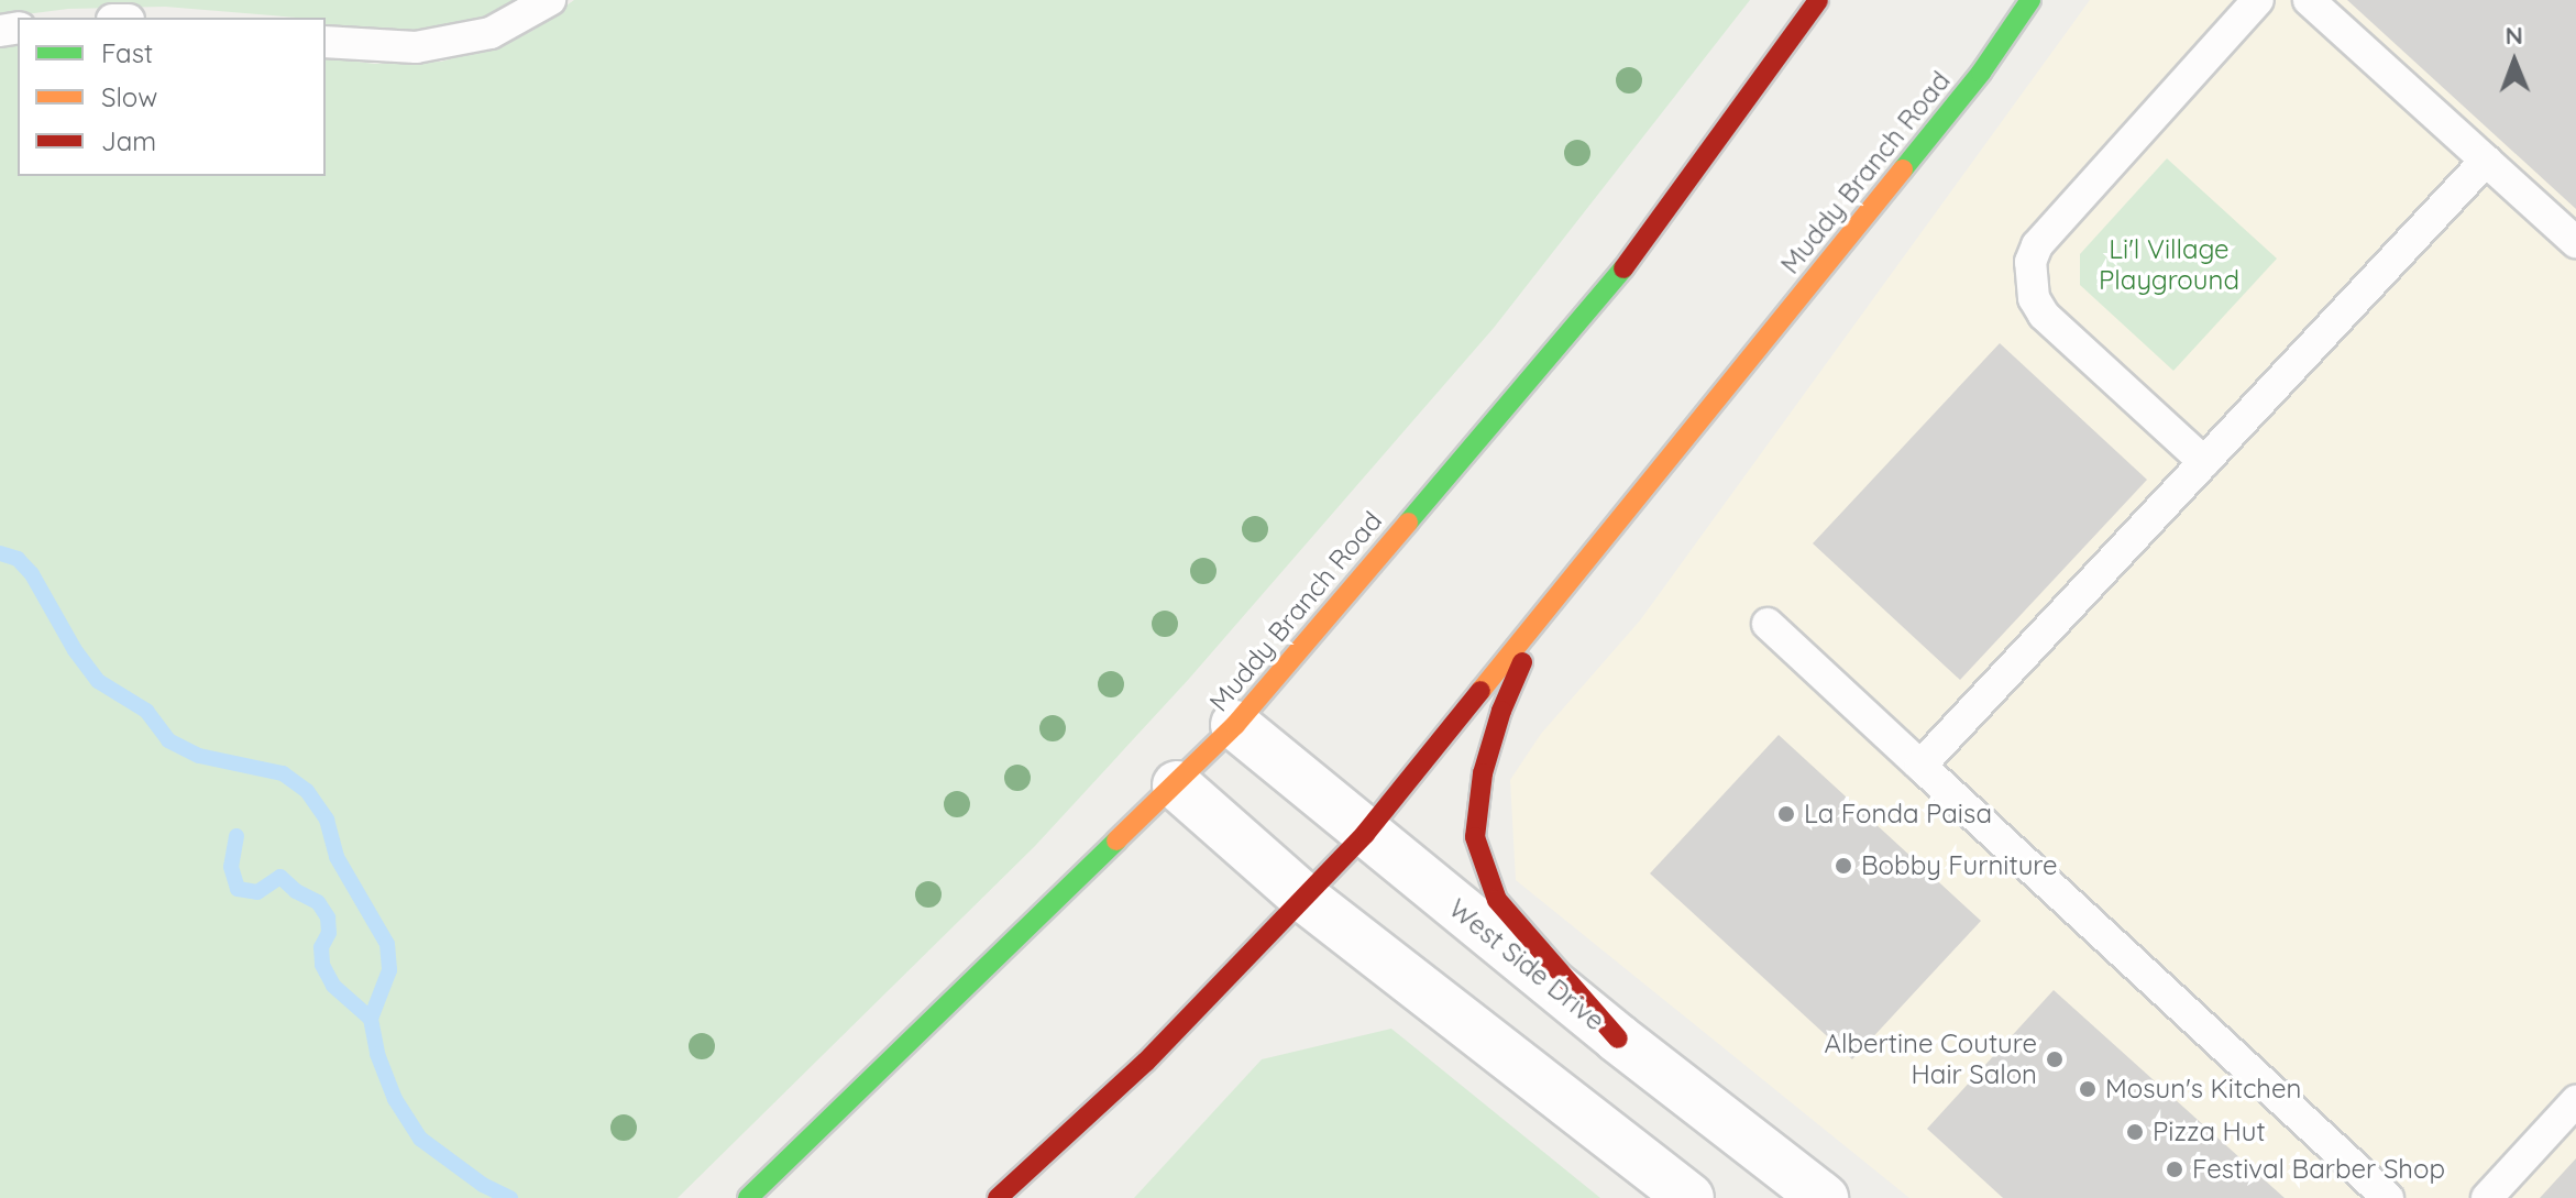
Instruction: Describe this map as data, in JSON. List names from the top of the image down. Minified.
{"streets":{"main road":["Muddy Branch Road"],"street":["West Side Drive"]},"crossings":[["Muddy Branch Road","West Side Drive"]],"parks":["Li'l Village Playground"],"places":["La Fonda Paisa","Bobby Furniture","Albertine Couture Hair Salon","Mosun's Kitchen","Pizza Hut","Festival Barber Shop"],"legend":["Fast","Slow","Jam"],"north":"top"}
